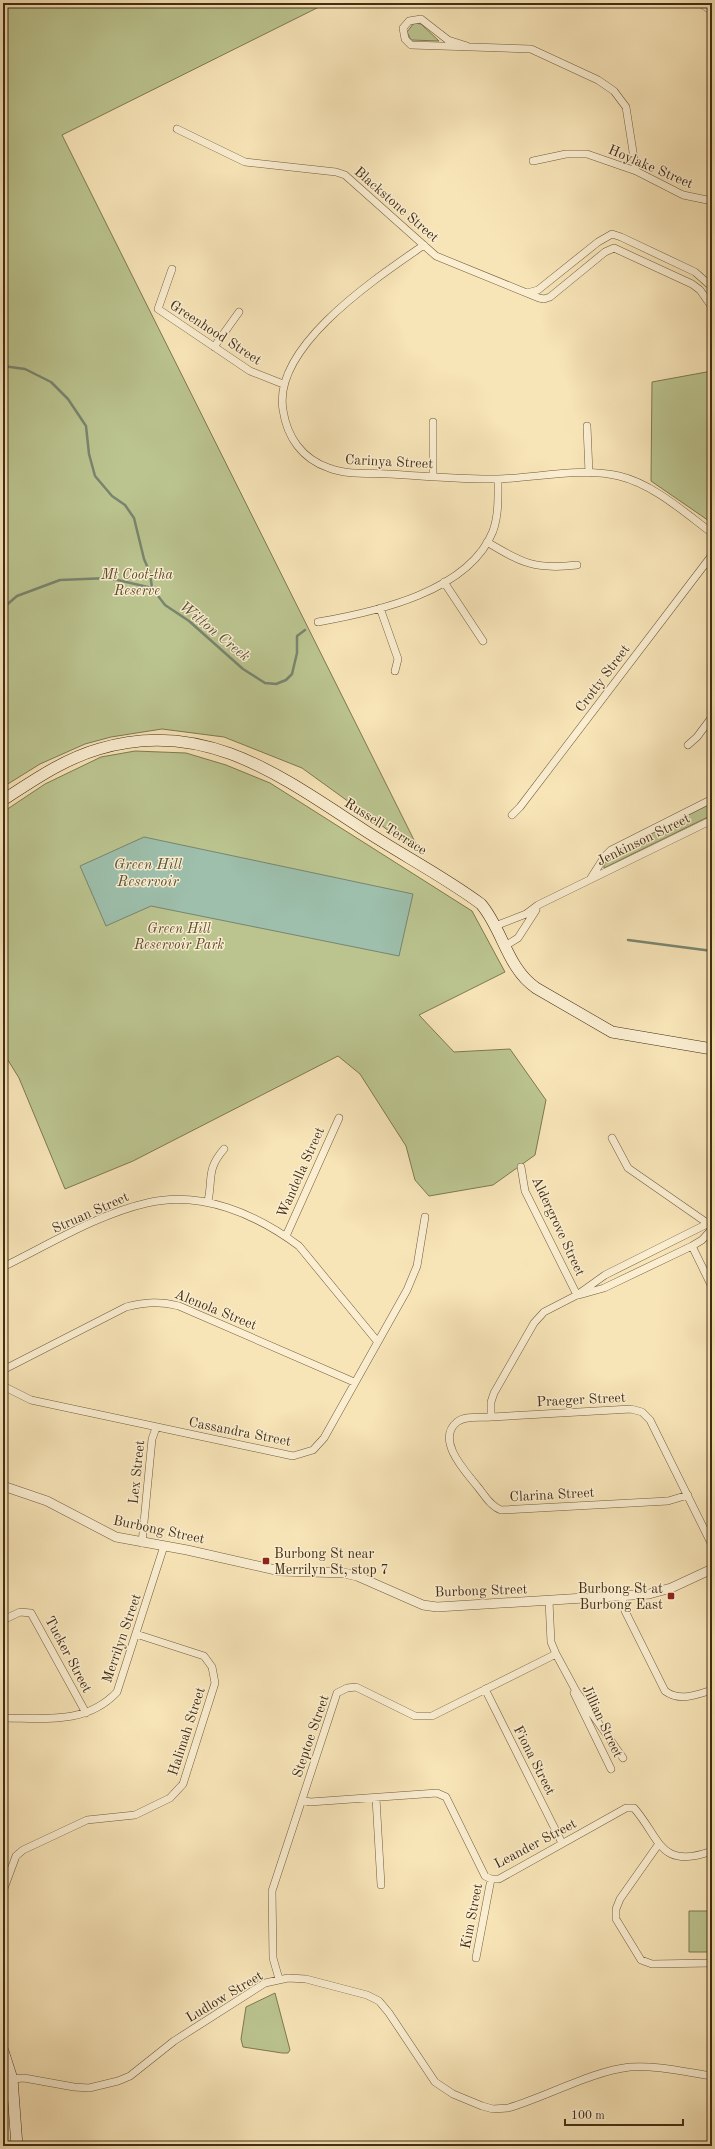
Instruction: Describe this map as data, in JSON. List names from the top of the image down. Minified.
{"streets":{"main road":["Russell Terrace"],"street":["Hoylake Street","Blackstone Street","Greenhood Street","Carinya Street","Crotty Street","Jenkinson Street","Wandella Street","Struan Street","Aldergrove Street","Alenola Street","Praeger Street","Cassandra Street","Lex Street","Clarina Street","Burbong Street","Merrilyn Street","Tucker Street","Jillian Street","Halimah Street","Steptoe Street","Fiona Street","Leander Street","Kim Street","Ludlow Street"]},"crossings":[["Blackstone Street","Carinya Street"],["Greenhood Street","Carinya Street"],["Russell Terrace","Jenkinson Street"],["Wandella Street","Struan Street"],["Struan Street","Cassandra Street"],["Alenola Street","Cassandra Street"],["Praeger Street","Clarina Street"],["Cassandra Street","Lex Street"],["Lex Street","Burbong Street"],["Burbong Street","Merrilyn Street"],["Merrilyn Street","Tucker Street"],["Merrilyn Street","Halimah Street"],["Jillian Street","Steptoe Street"],["Steptoe Street","Fiona Street"],["Steptoe Street","Leander Street"],["Steptoe Street","Ludlow Street"],["Fiona Street","Leander Street"],["Leander Street","Kim Street"]],"water":["Witton Creek","Green Hill Reservoir"],"parks":["Mt Coot-tha Reserve","Green Hill Reservoir Park"],"places":{"transit":["Burbong St near Merrilyn St, stop 7","Burbong St at Burbong East"]},"scale_bar":"100 m"}
